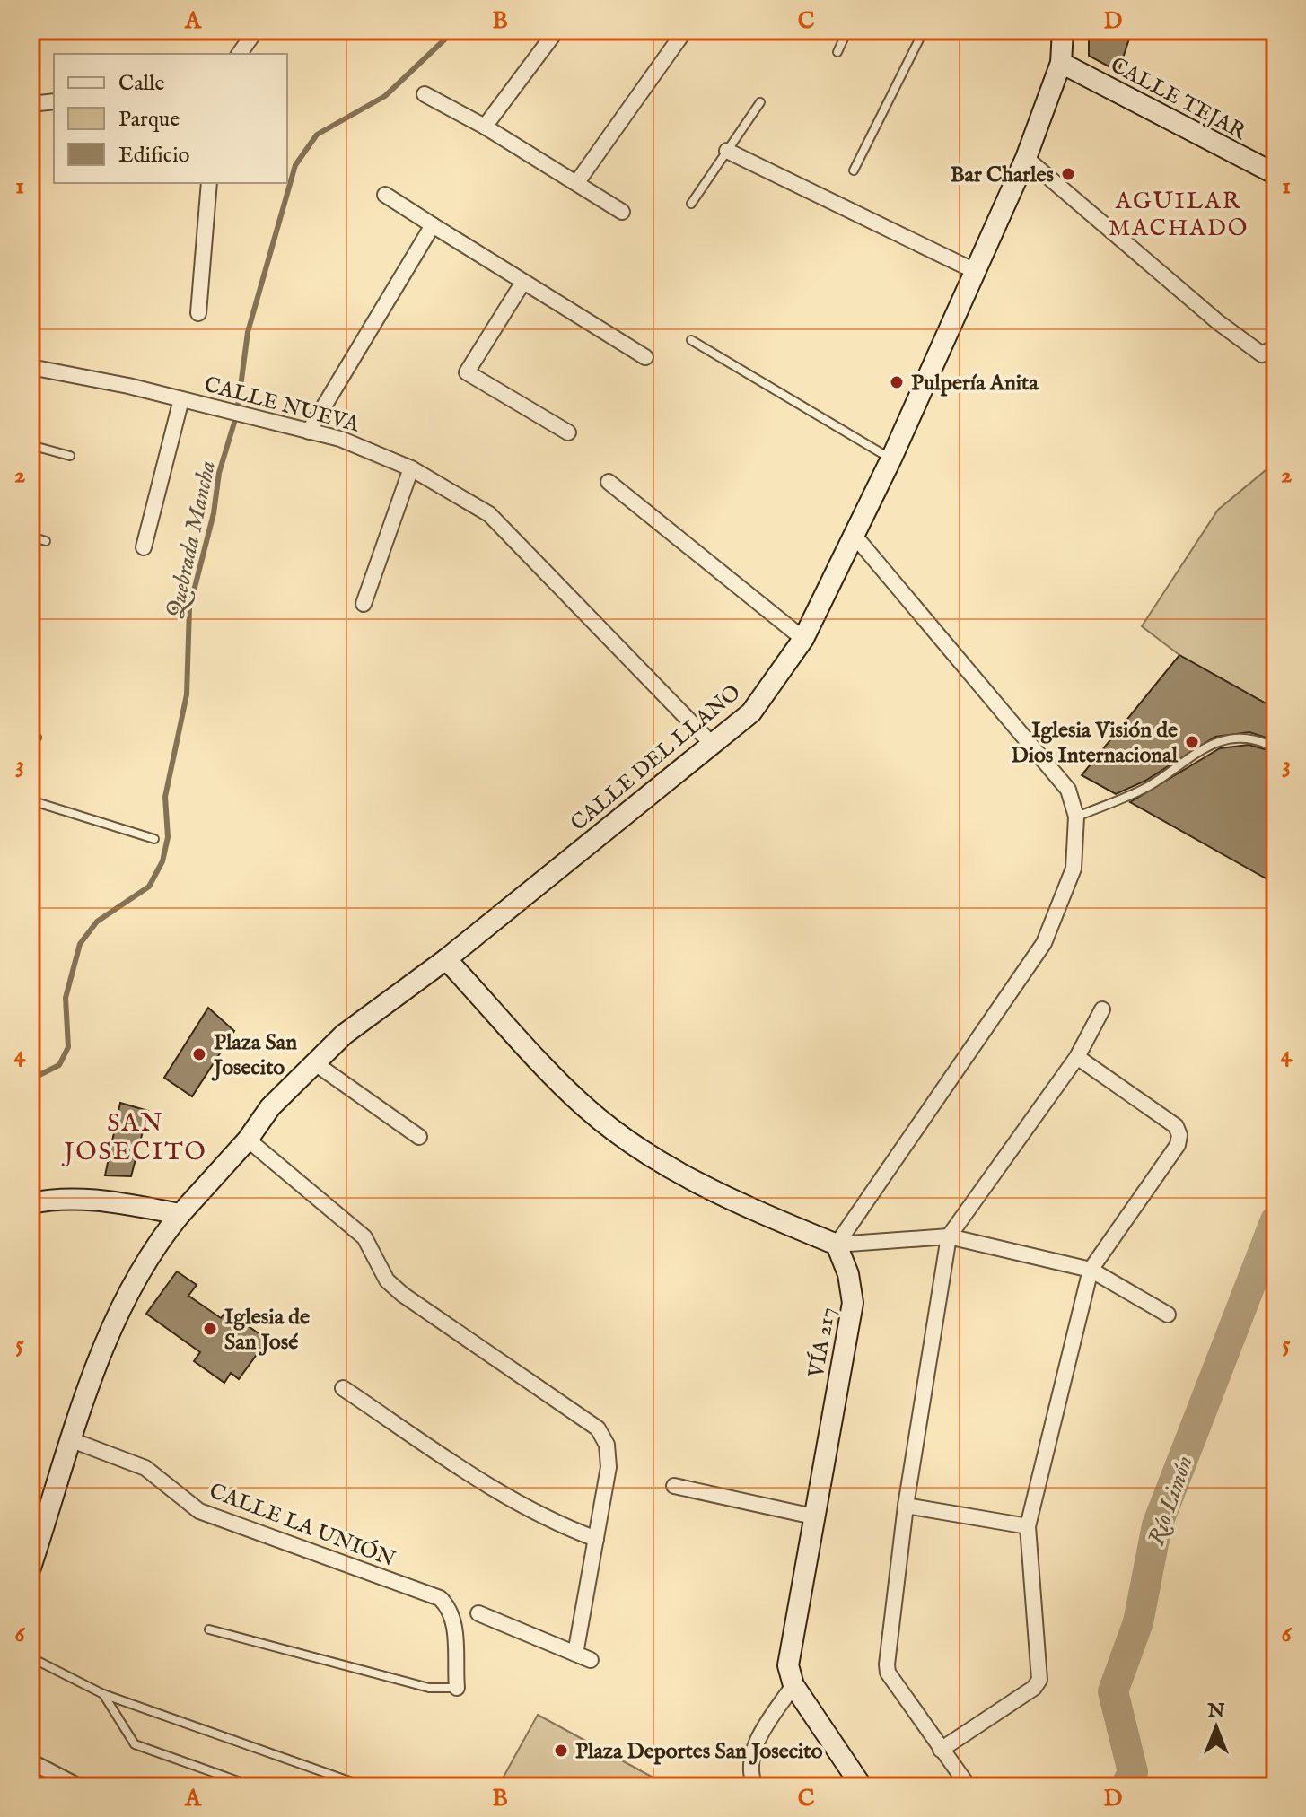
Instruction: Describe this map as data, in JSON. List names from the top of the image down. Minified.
{"streets":{"main road":["CALLE TEJAR","CALLE DEL LLANO","VÍA 217"],"street":["CALLE NUEVA","CALLE LA UNIÓN"]},"crossings":[["CALLE TEJAR","CALLE DEL LLANO"],["CALLE NUEVA","CALLE DEL LLANO"],["CALLE DEL LLANO","CALLE LA UNIÓN"]],"districts":["AGUILAR MACHADO","SAN JOSECITO"],"water":["Quebrada Mancha","Río Limón"],"places":["Bar Charles","Pulpería Anita","Iglesia Visión de Dios Internacional","Plaza San Josecito","Iglesia de San José","Plaza Deportes San Josecito"],"legend":["Calle","Parque","Edificio"],"north":"top","grid":{"columns":["A","B","C","D"],"rows":["1","2","3","4","5","6"]}}
